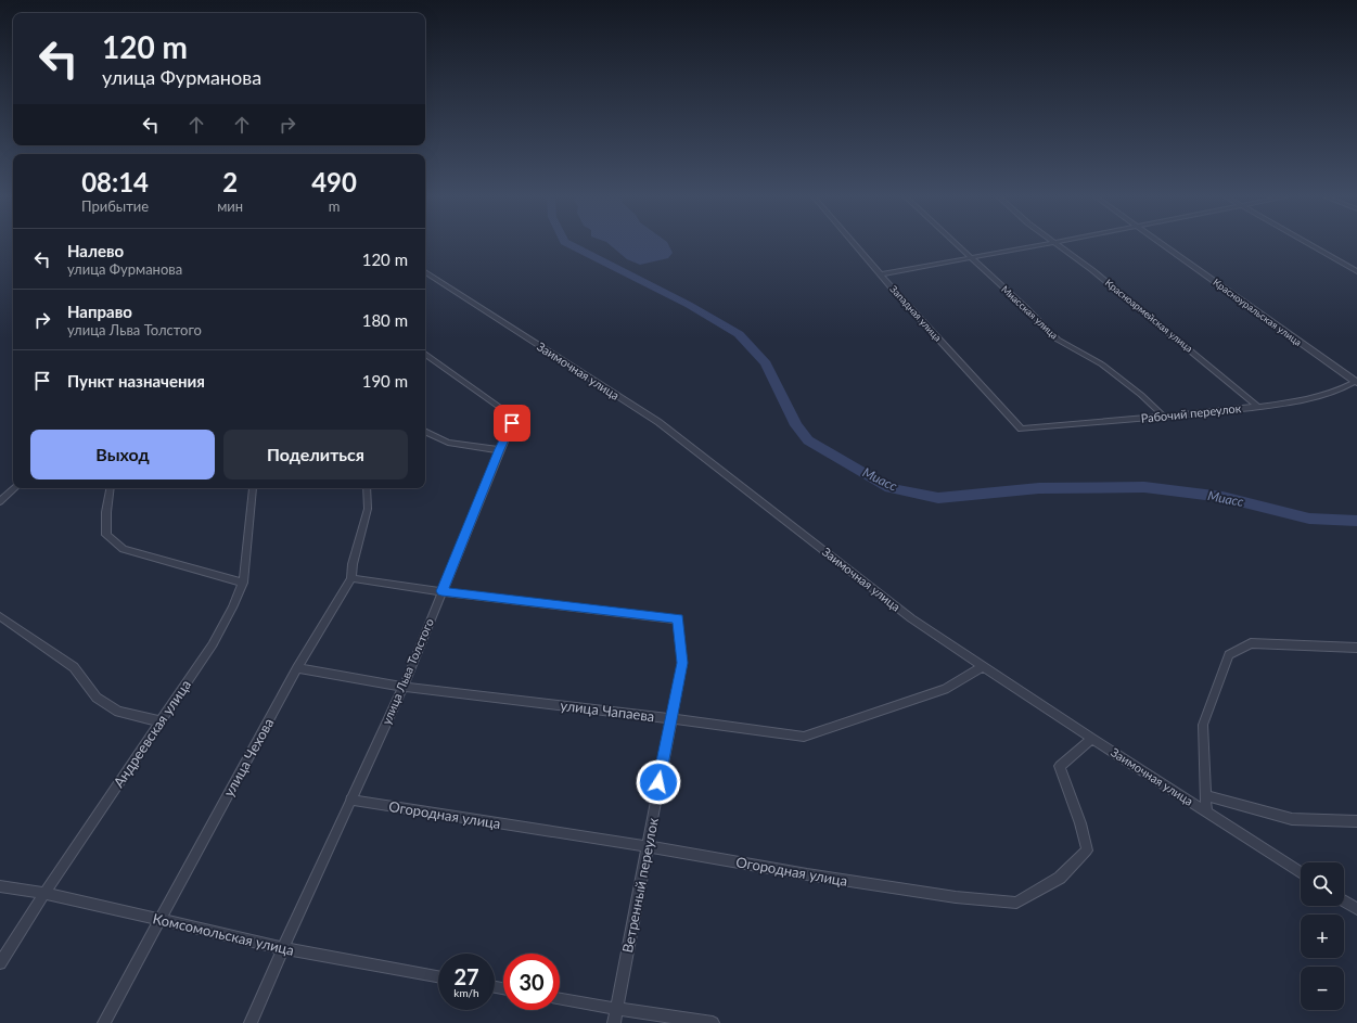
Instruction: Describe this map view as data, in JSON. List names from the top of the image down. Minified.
{"streets":{"street":["Миасская улица","Красноуральская улица","Западная улица","Красноармейская улица","Заимочная улица","Рабочий переулок","улица Льва Толстого","улица Чапаева","Андреевская улица","улица Чехова","Огородная улица","Ветренный переулок","Комсомольская улица"]},"crossings":[["Миасская улица","Рабочий переулок"],["Красноуральская улица","Рабочий переулок"],["Западная улица","Рабочий переулок"],["Красноармейская улица","Рабочий переулок"],["Заимочная улица","улица Чапаева"],["Заимочная улица","Огородная улица"],["улица Льва Толстого","улица Чапаева"],["улица Льва Толстого","Огородная улица"],["улица Льва Толстого","Ветренный переулок"],["улица Льва Толстого","Комсомольская улица"],["улица Чапаева","улица Чехова"],["улица Чапаева","Ветренный переулок"],["Андреевская улица","Комсомольская улица"],["улица Чехова","Комсомольская улица"],["Огородная улица","Ветренный переулок"]],"water":["Миасс"],"page":{"turn":["120 m","улица Фурманова"],"eta":["08:14","Прибытие","2","мин","490","m"],"list":[{"name":"Налево","note":"улица Фурманова","value":"120 m"},{"name":"Направо","note":"улица Льва Толстого","value":"180 m"},{"name":"Пункт назначения","value":"190 m"}],"buttons":["Выход","Поделиться"],"map_buttons":["+","−"],"speed":"27 km/h","limit":"30"}}
